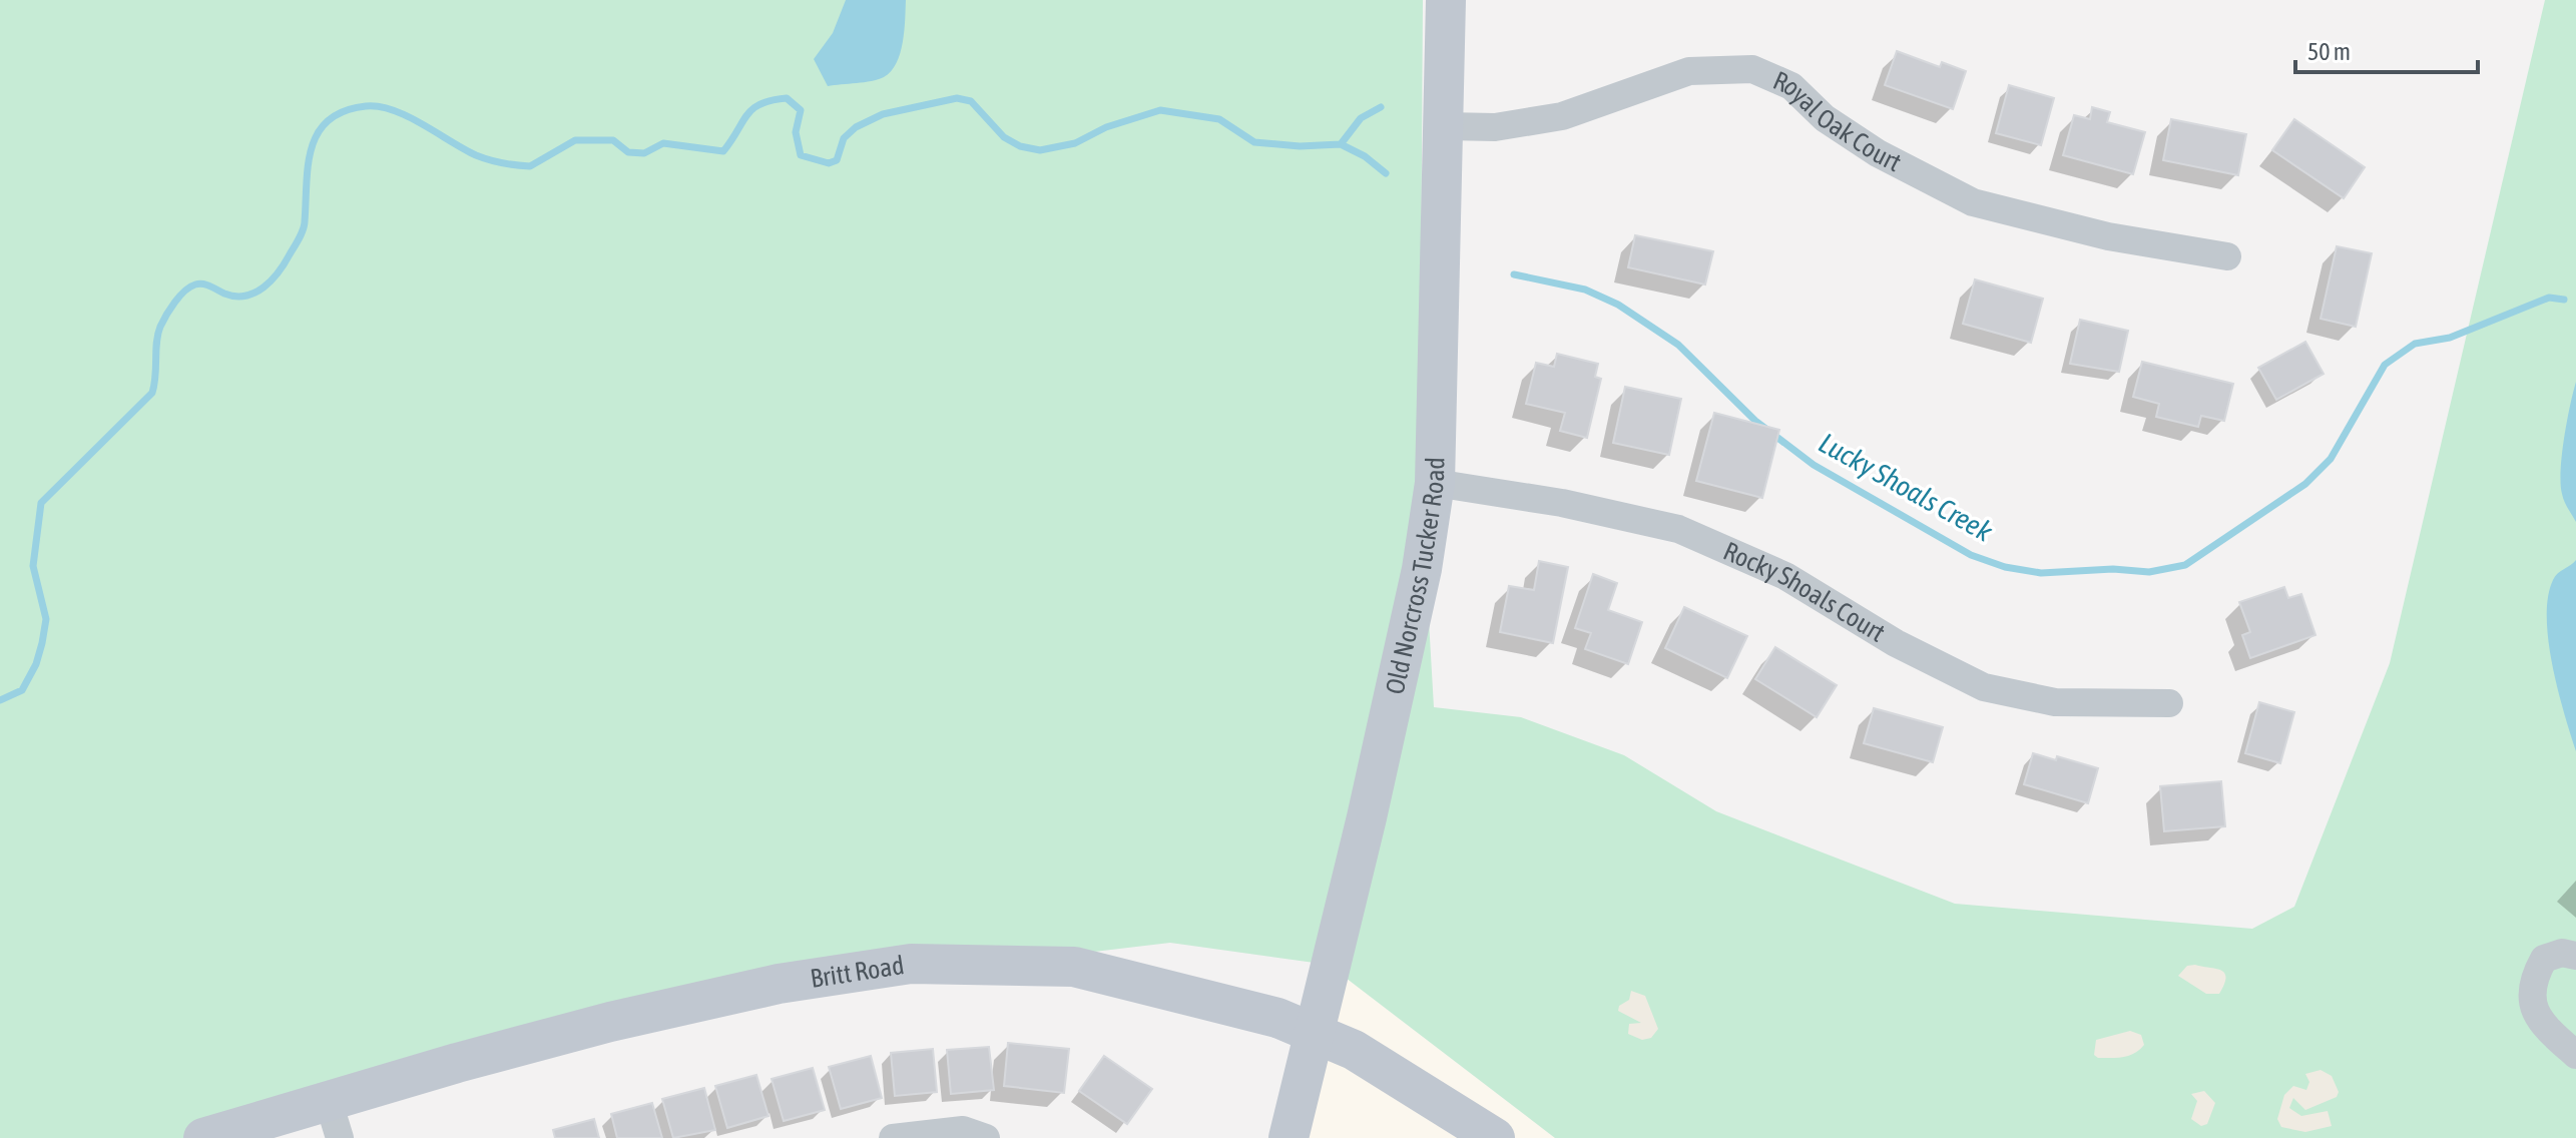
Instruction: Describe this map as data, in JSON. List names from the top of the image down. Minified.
{"streets":{"street":["Royal Oak Court","Old Norcross Tucker Road","Rocky Shoals Court","Britt Road"]},"crossings":[["Royal Oak Court","Old Norcross Tucker Road"],["Old Norcross Tucker Road","Rocky Shoals Court"],["Old Norcross Tucker Road","Britt Road"]],"water":["Lucky Shoals Creek"],"scale_bar":"50 m"}
